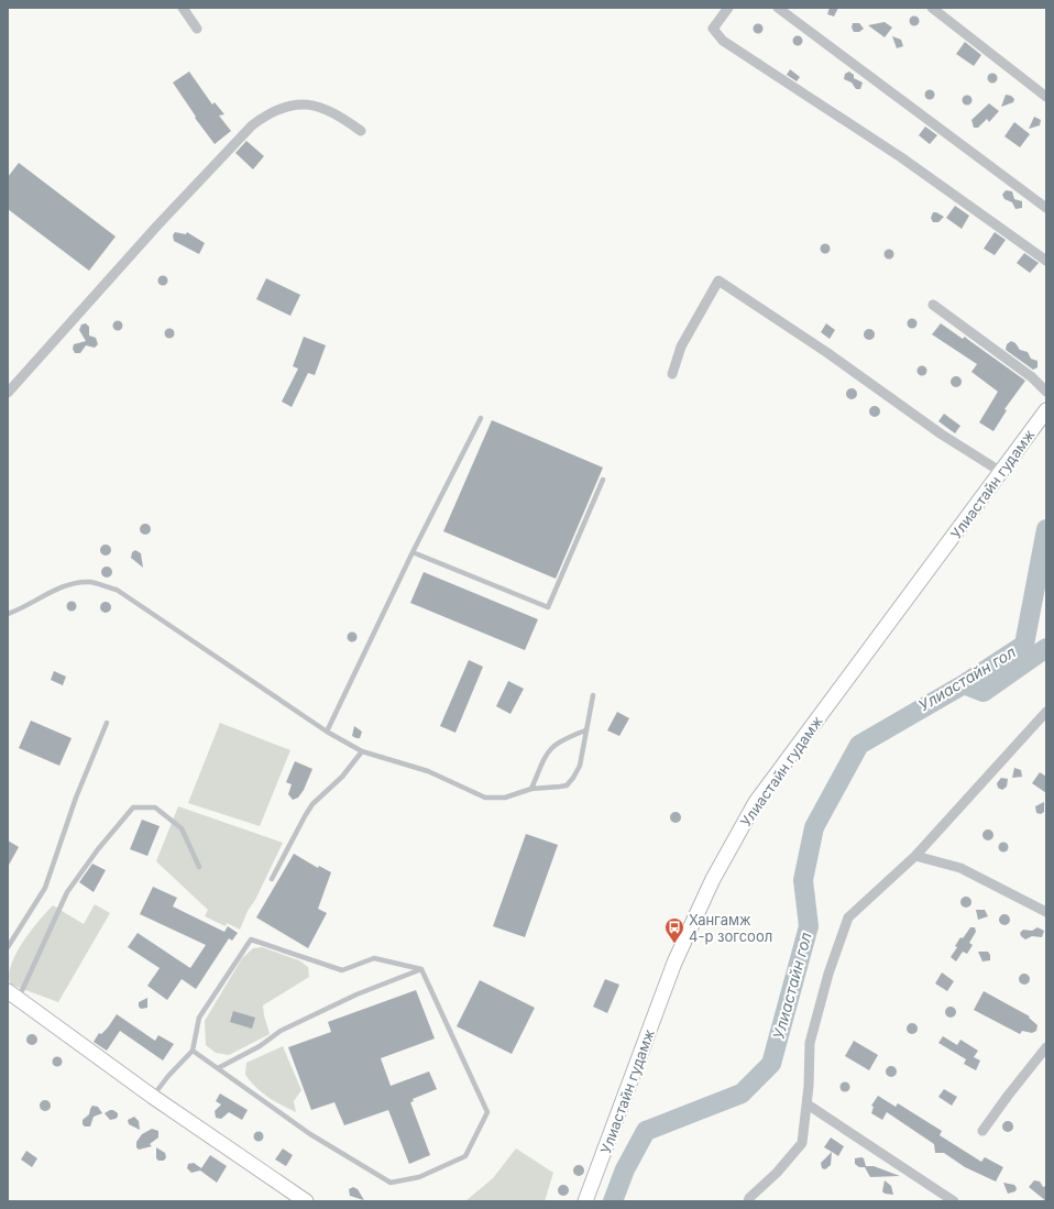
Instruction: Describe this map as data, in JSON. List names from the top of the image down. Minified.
{"streets":{"main road":["Улиастайн гудамж"]},"water":["Улиастайн гол"],"places":{"bus stop":["Хангамж 4-р зогсоол"]}}
